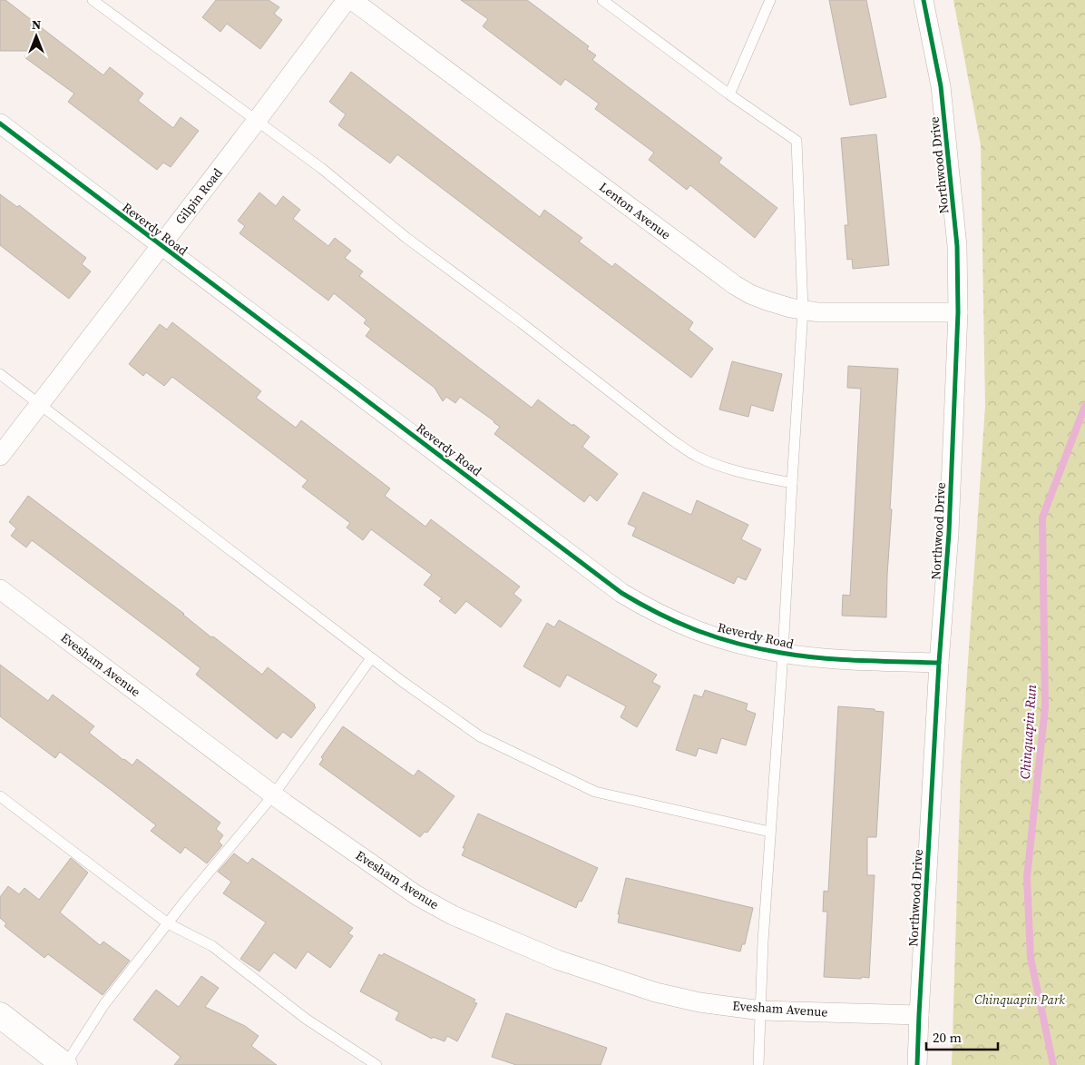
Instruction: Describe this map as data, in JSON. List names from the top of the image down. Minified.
{"streets":{"street":["Northwood Drive","Gilpin Road","Lenton Avenue","Reverdy Road","Evesham Avenue"]},"crossings":[["Northwood Drive","Lenton Avenue"],["Northwood Drive","Reverdy Road"],["Northwood Drive","Evesham Avenue"],["Gilpin Road","Reverdy Road"]],"water":["Chinquapin Run"],"parks":["Chinquapin Park"],"scale_bar":"20 m","north":"top"}
